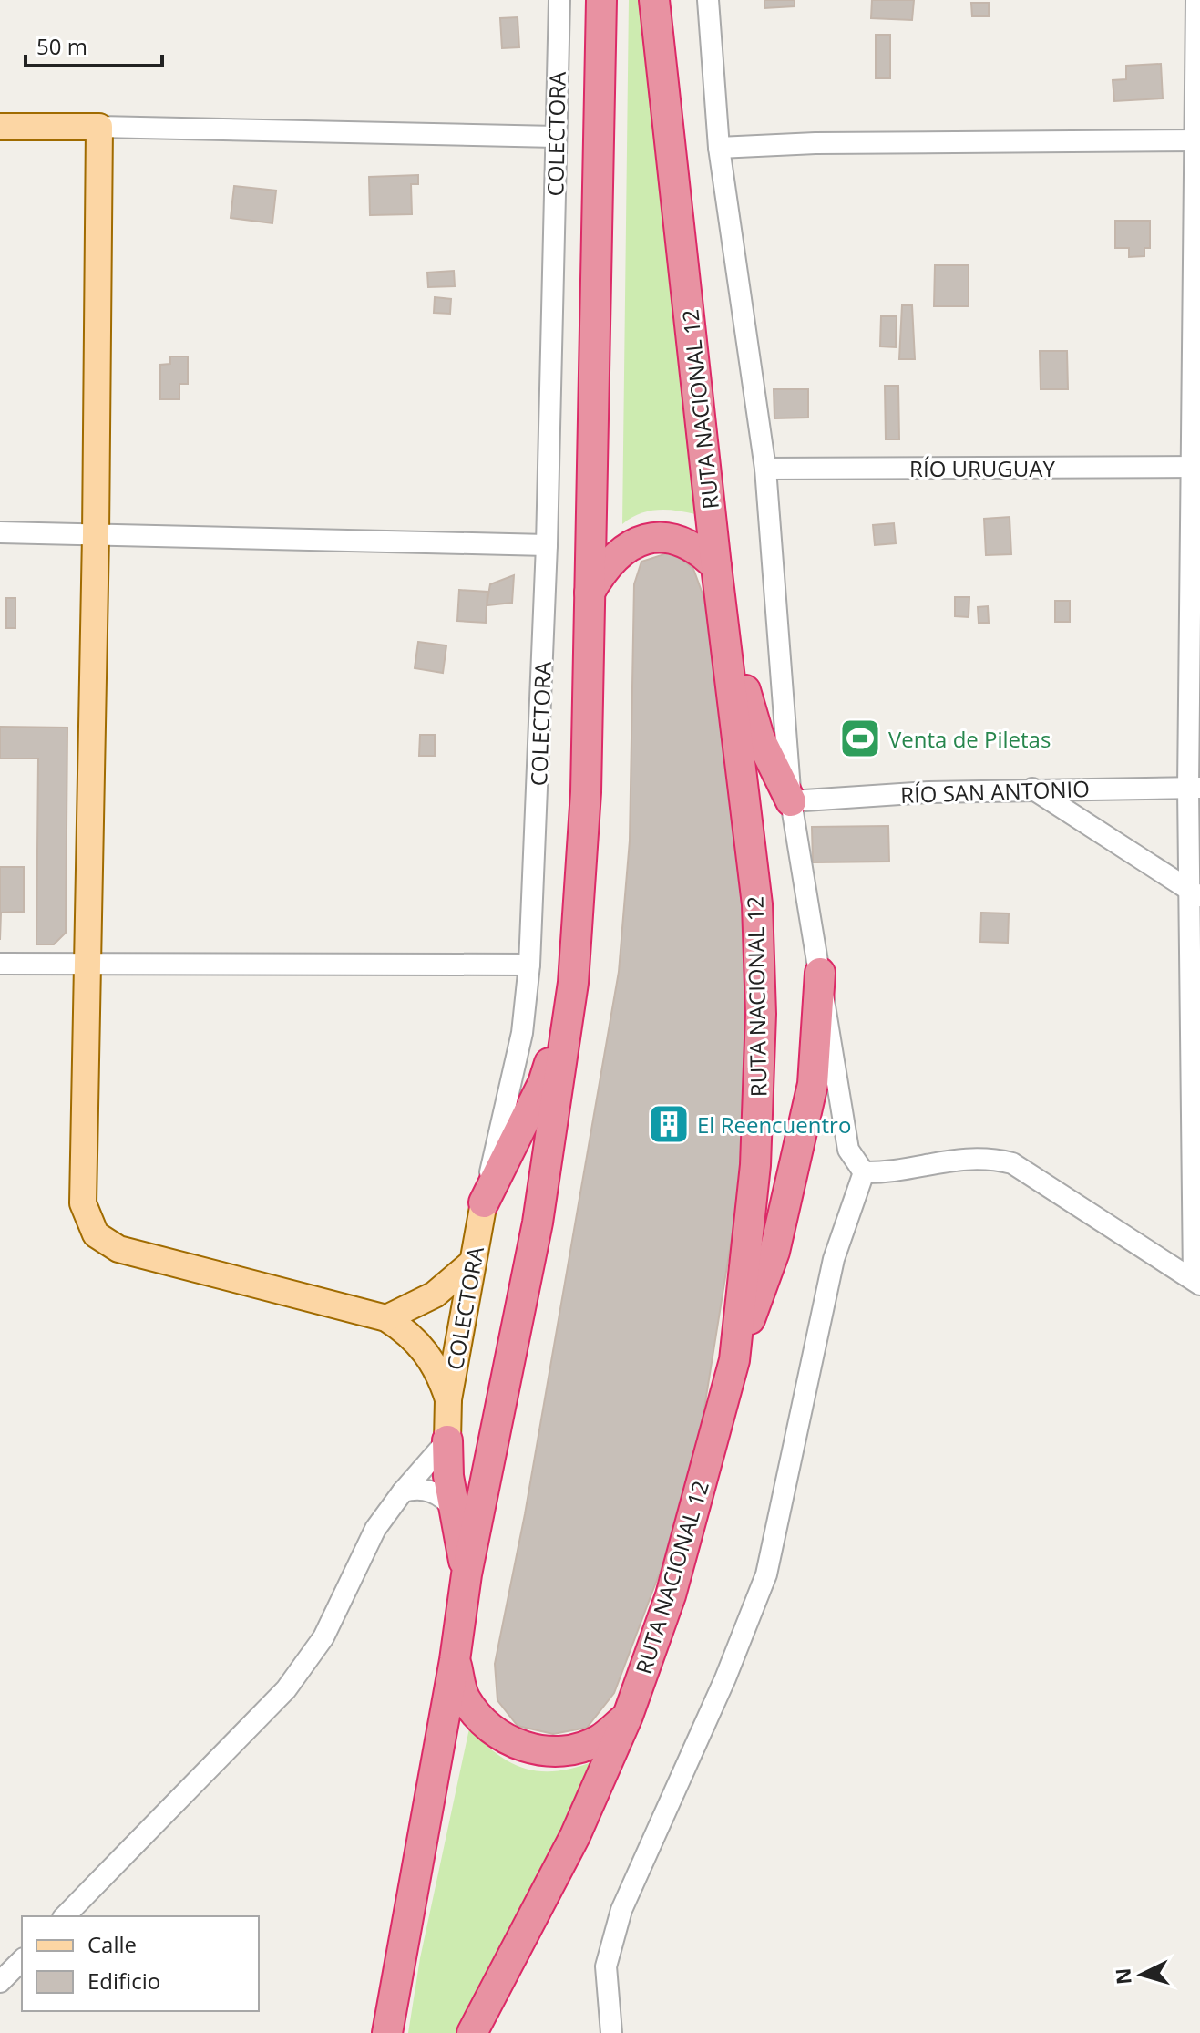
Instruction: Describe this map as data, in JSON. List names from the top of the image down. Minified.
{"streets":{"highway":["RUTA NACIONAL 12"],"main road":["COLECTORA"],"street":["RÍO URUGUAY","RÍO SAN ANTONIO"]},"places":{"sports":["Venta de Piletas"],"building":["El Reencuentro"]},"legend":["Calle","Edificio"],"scale_bar":"50 m","north":"left"}
